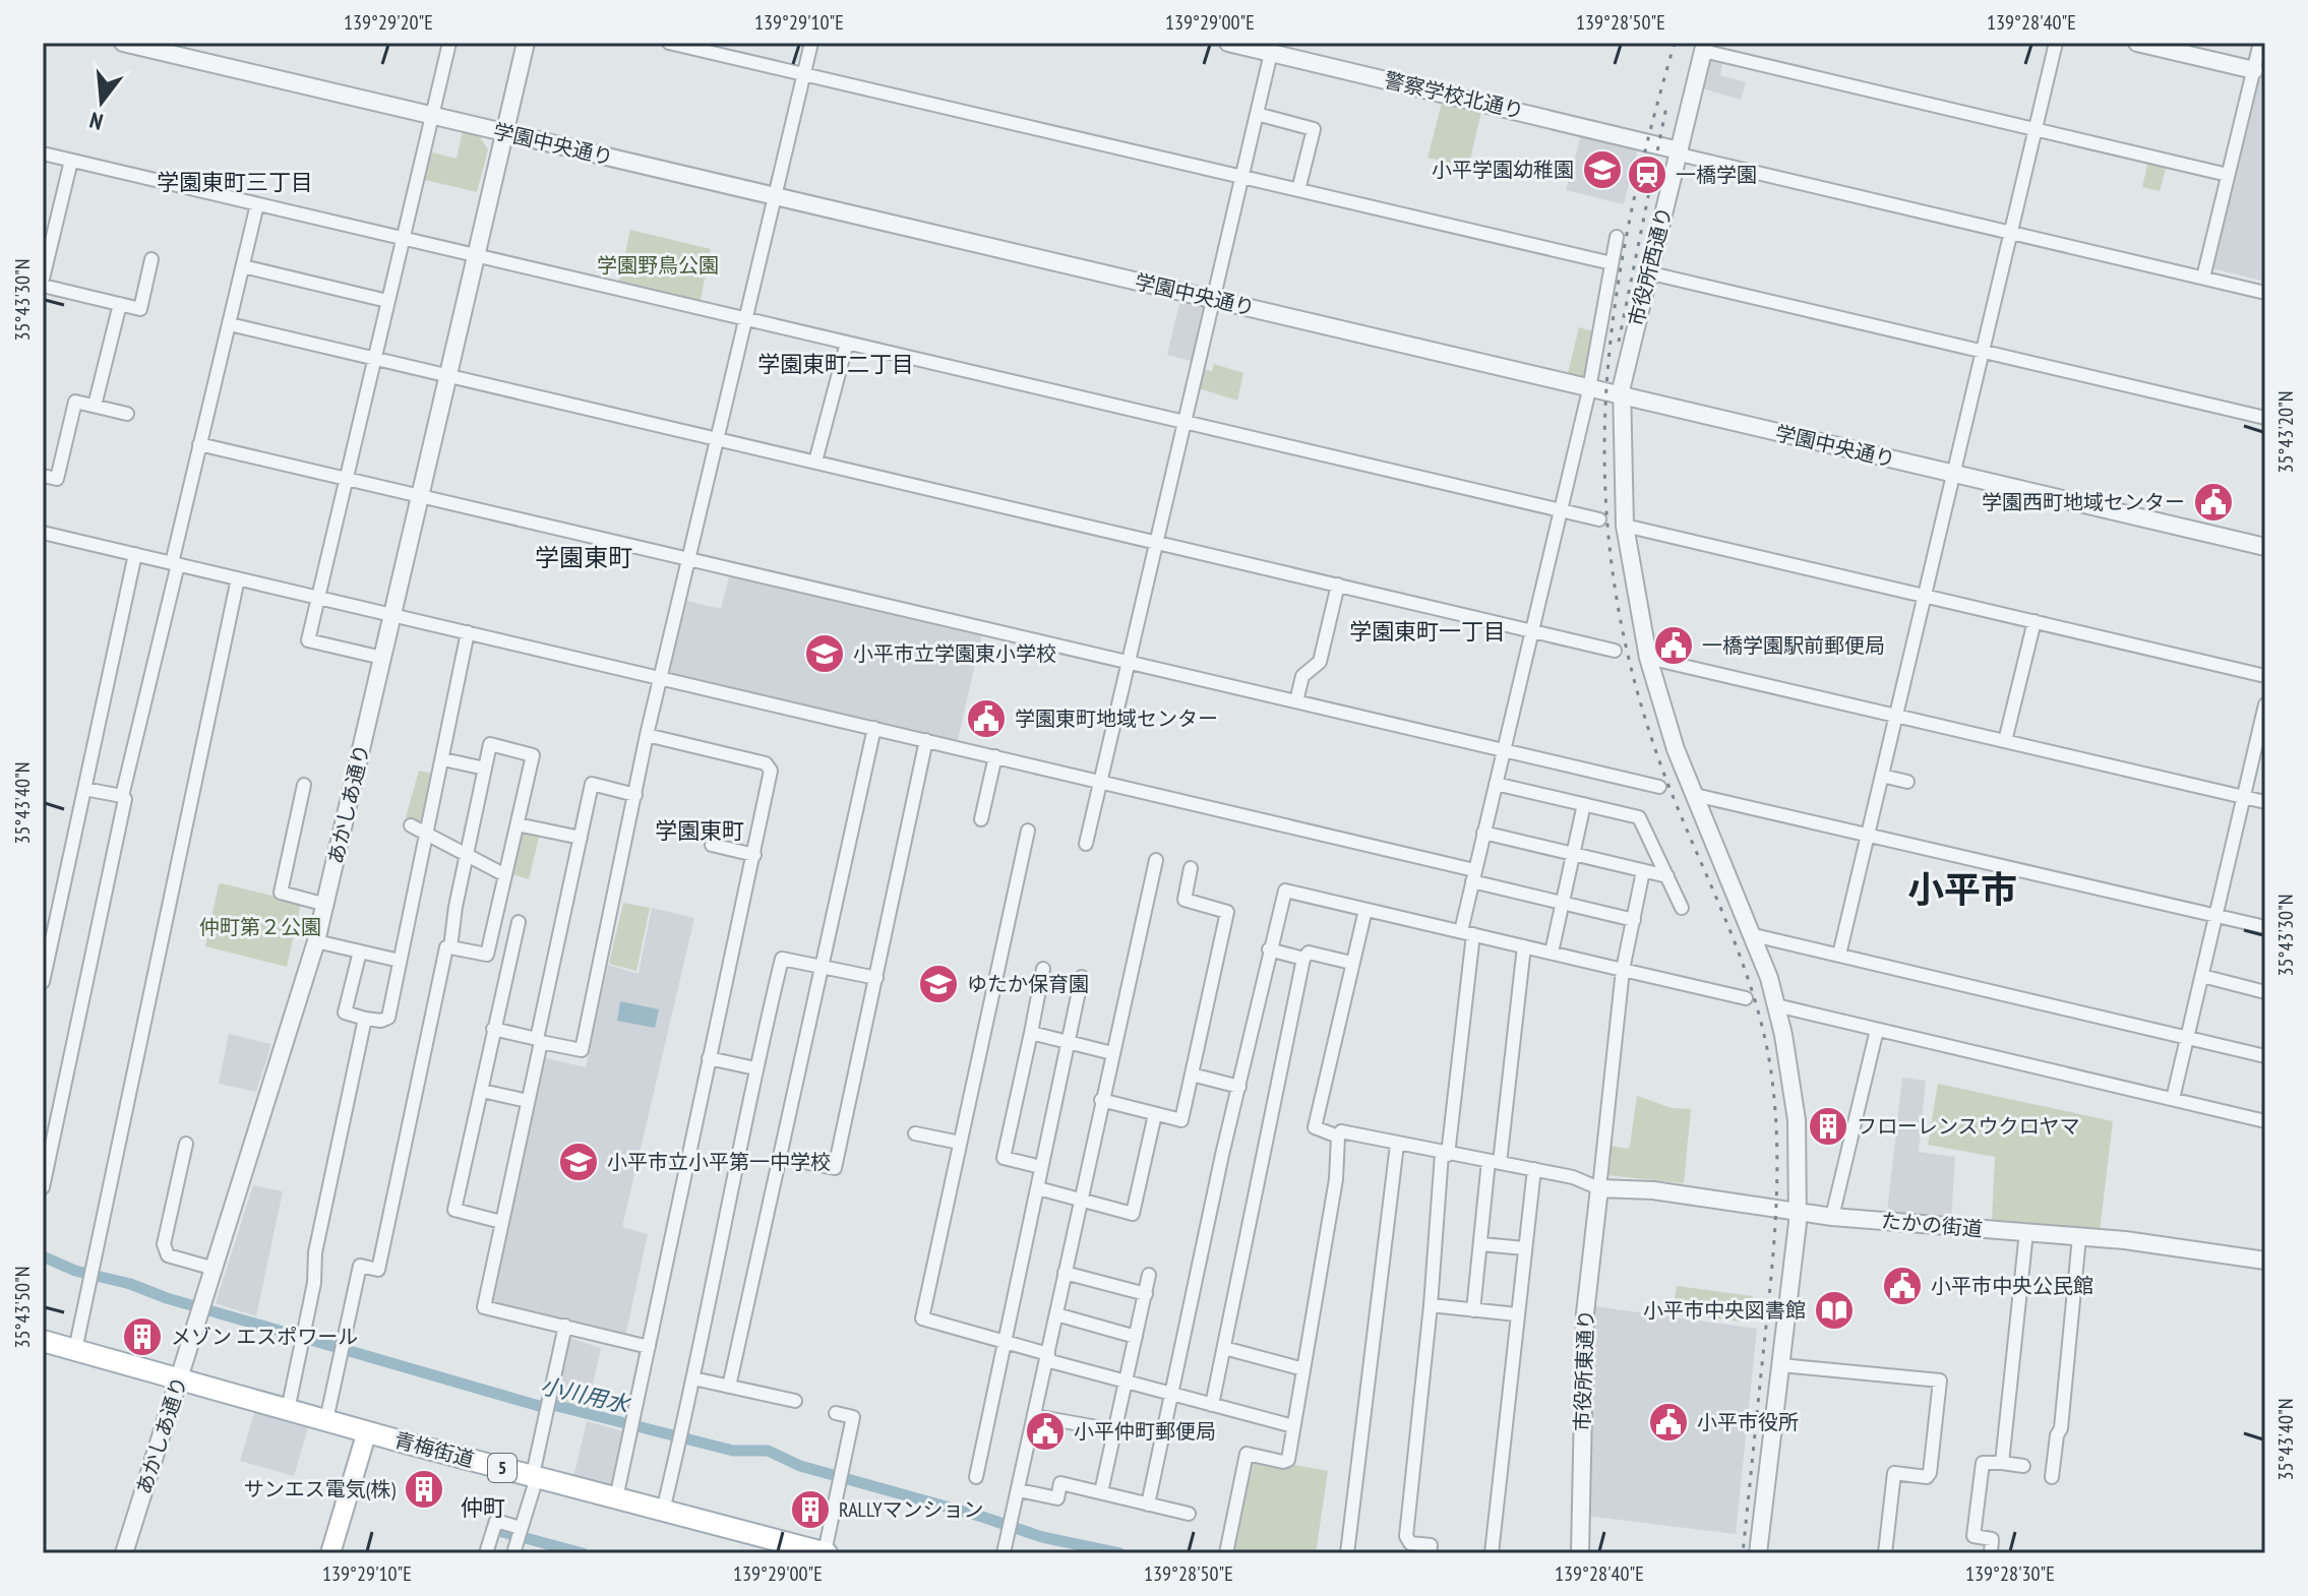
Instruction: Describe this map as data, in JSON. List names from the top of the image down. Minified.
{"streets":{"main road":["青梅街道","5"],"street":["警察学校北通り","学園中央通り","市役所西通り","あかしあ通り","たかの街道","市役所東通り"]},"crossings":[["警察学校北通り","市役所西通り"],["学園中央通り","市役所西通り"],["学園中央通り","あかしあ通り"],["市役所西通り","たかの街道"],["あかしあ通り","青梅街道"],["たかの街道","市役所東通り"]],"districts":["学園東町三丁目","学園東町二丁目","学園東町","学園東町一丁目","学園東町","小平市","仲町"],"water":["小川用水"],"parks":["学園野鳥公園","仲町第２公園"],"places":{"school or university":["小平学園幼稚園","小平市立学園東小学校","ゆたか保育園","小平市立小平第一中学校"],"station":["一橋学園"],"public building":["学園西町地域センター","一橋学園駅前郵便局","学園東町地域センター","小平市中央公民館","小平市役所","小平仲町郵便局"],"building":["フローレンスウクロヤマ","メゾン エスポワール","サンエス電気(株)","RALLYマンション"],"library":["小平市中央図書館"]},"north":"bottom","coordinates":["139°29'20\"E","139°29'10\"E","139°29'00\"E","139°28'50\"E","139°28'40\"E","35°43'30\"N","35°43'20\"N","35°43'40\"N","35°43'50\"N","139°28'30\"E"]}
